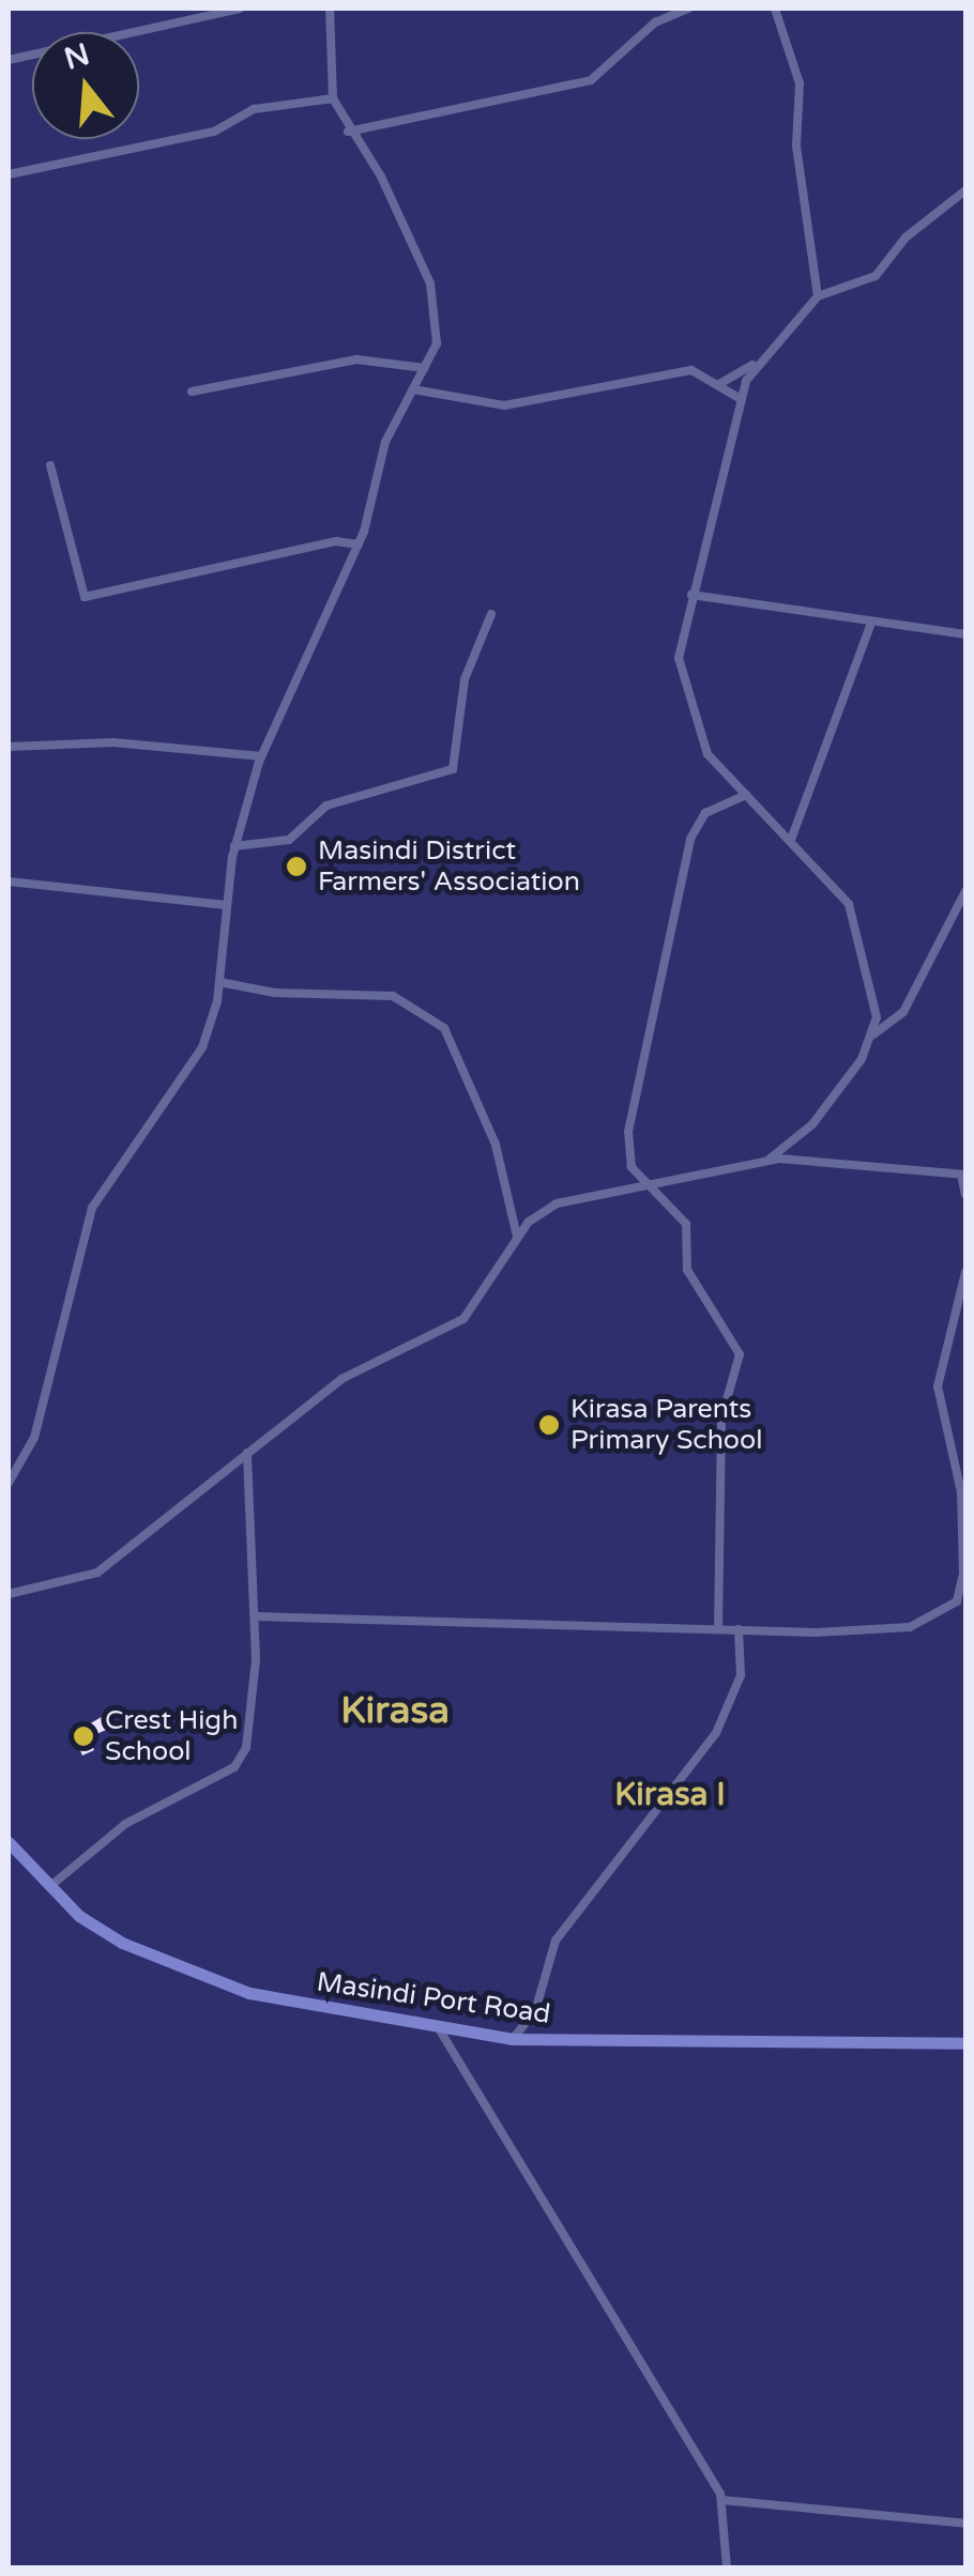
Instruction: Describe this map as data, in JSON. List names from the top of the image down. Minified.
{"streets":{"main road":["Masindi Port Road"]},"districts":["Kirasa","Kirasa I"],"places":["Masindi District Farmers' Association","Kirasa Parents Primary School","Crest High School"],"north":"top"}
